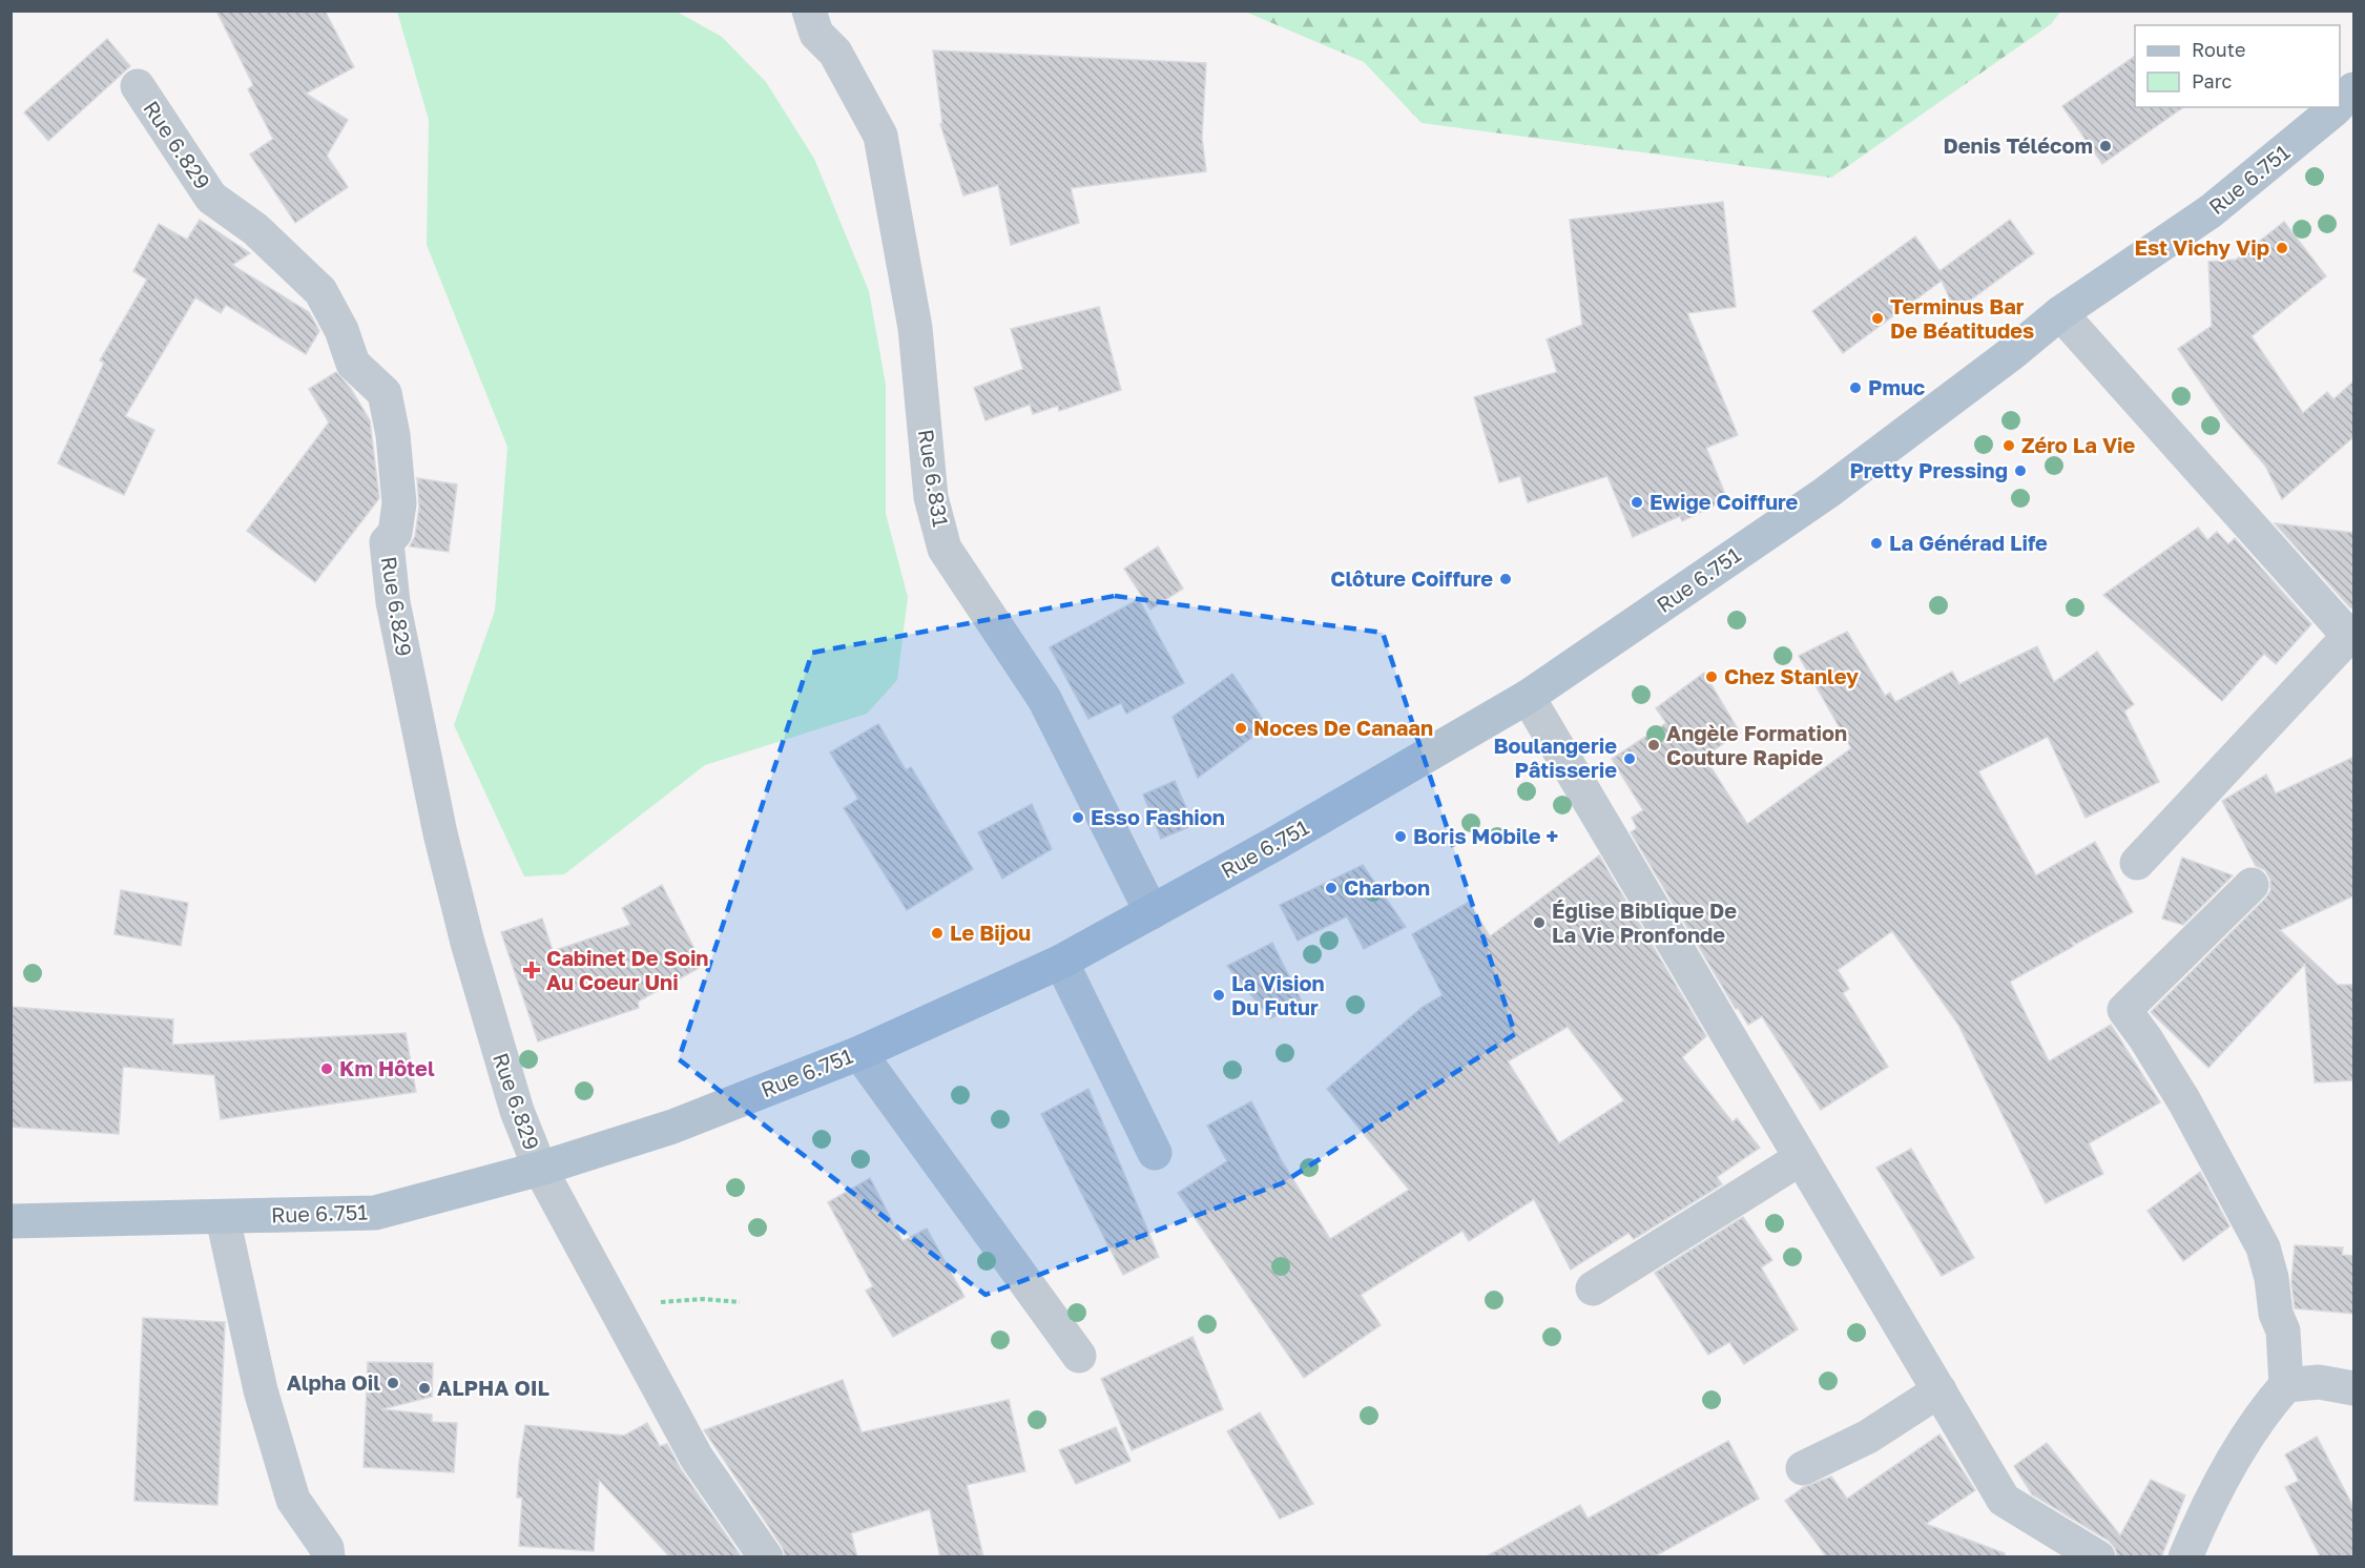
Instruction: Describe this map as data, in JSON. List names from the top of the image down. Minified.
{"streets":{"main road":["Rue 6.751"],"street":["Rue 6.829","Rue 6.831"]},"crossings":[["Rue 6.829","Rue 6.751"],["Rue 6.751","Rue 6.831"]],"places":{"other":["Denis Télécom","Est Vichy Vip","Terminus Bar De Béatitudes","Pmuc","Zéro La Vie","Pretty Pressing","Ewige Coiffure","La Générad Life","Clôture Coiffure","Chez Stanley","Noces De Canaan","Angèle Formation Couture Rapide","Boulangerie Pâtisserie","Esso Fashion","Boris Mobile +","Charbon","Église Biblique De La Vie Pronfonde","Le Bijou","La Vision Du Futur","Km Hôtel","Alpha Oil","ALPHA OIL"],"health":["Cabinet De Soin Au Coeur Uni"]},"legend":["Route","Parc"]}
